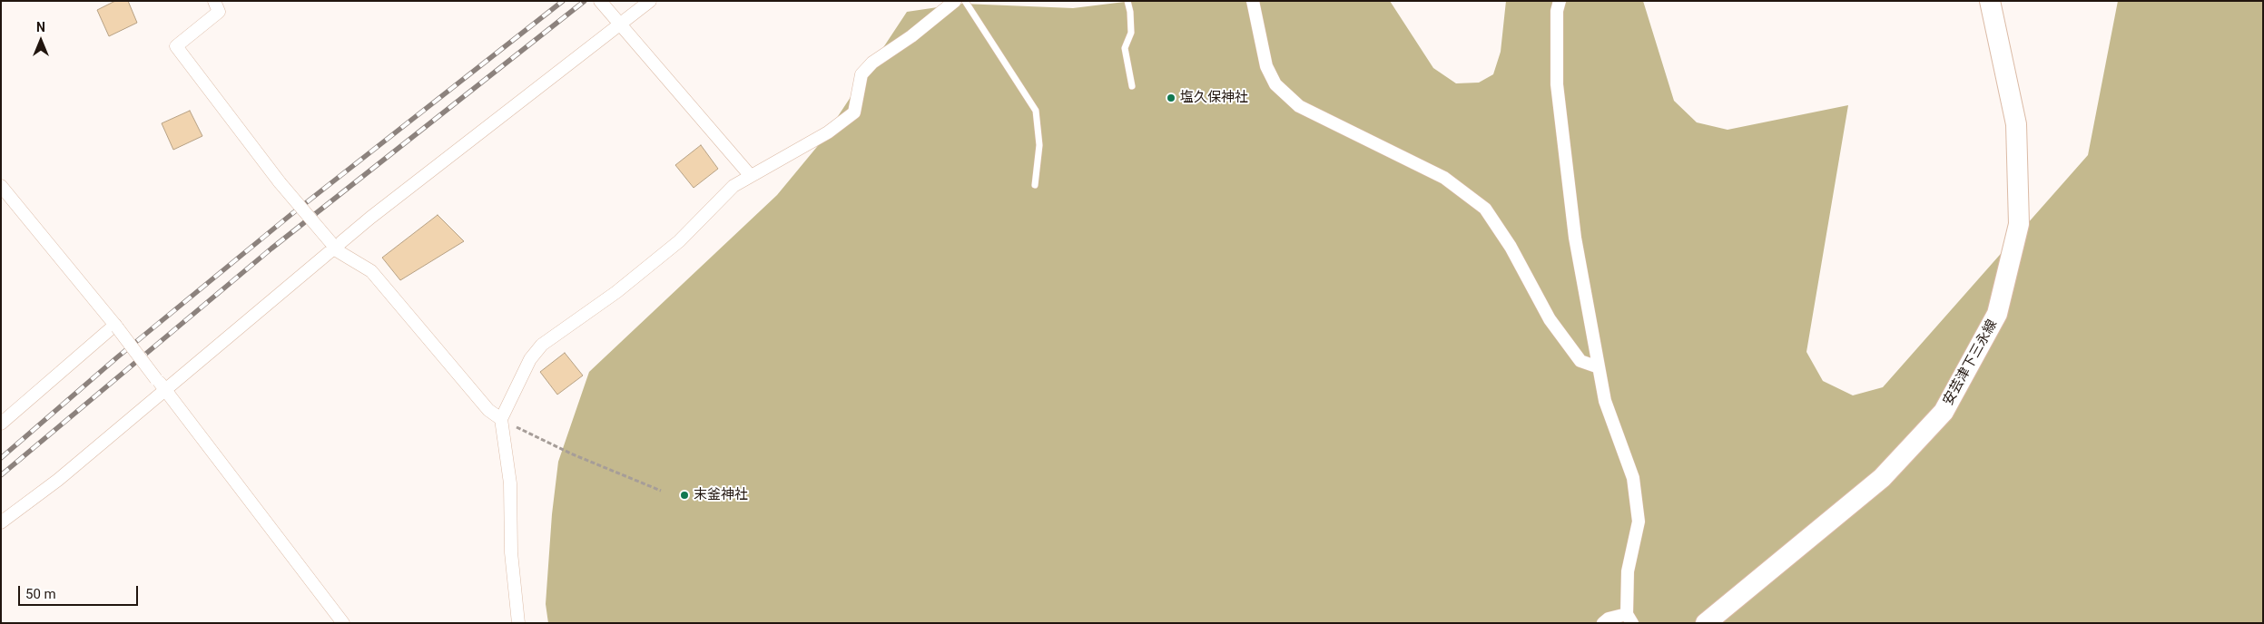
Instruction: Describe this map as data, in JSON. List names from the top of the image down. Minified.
{"streets":{"main road":["安芸津下三永線"]},"places":["塩久保神社","末釜神社"],"scale_bar":"50 m","north":"top"}
